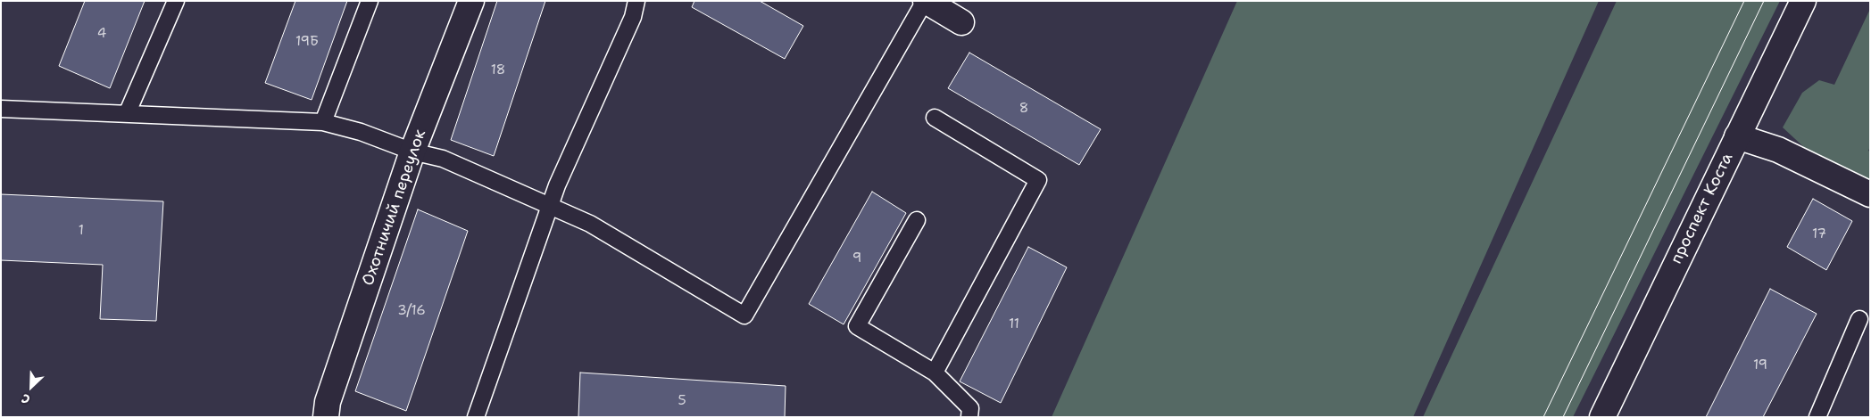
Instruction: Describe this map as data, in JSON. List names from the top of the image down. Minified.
{"streets":{"street":["Охотничий переулок","проспект Коста"]},"house_numbers":["4","19Б","18","8","1","17","9","3/16","11","19","5"],"north":"bottom left"}
